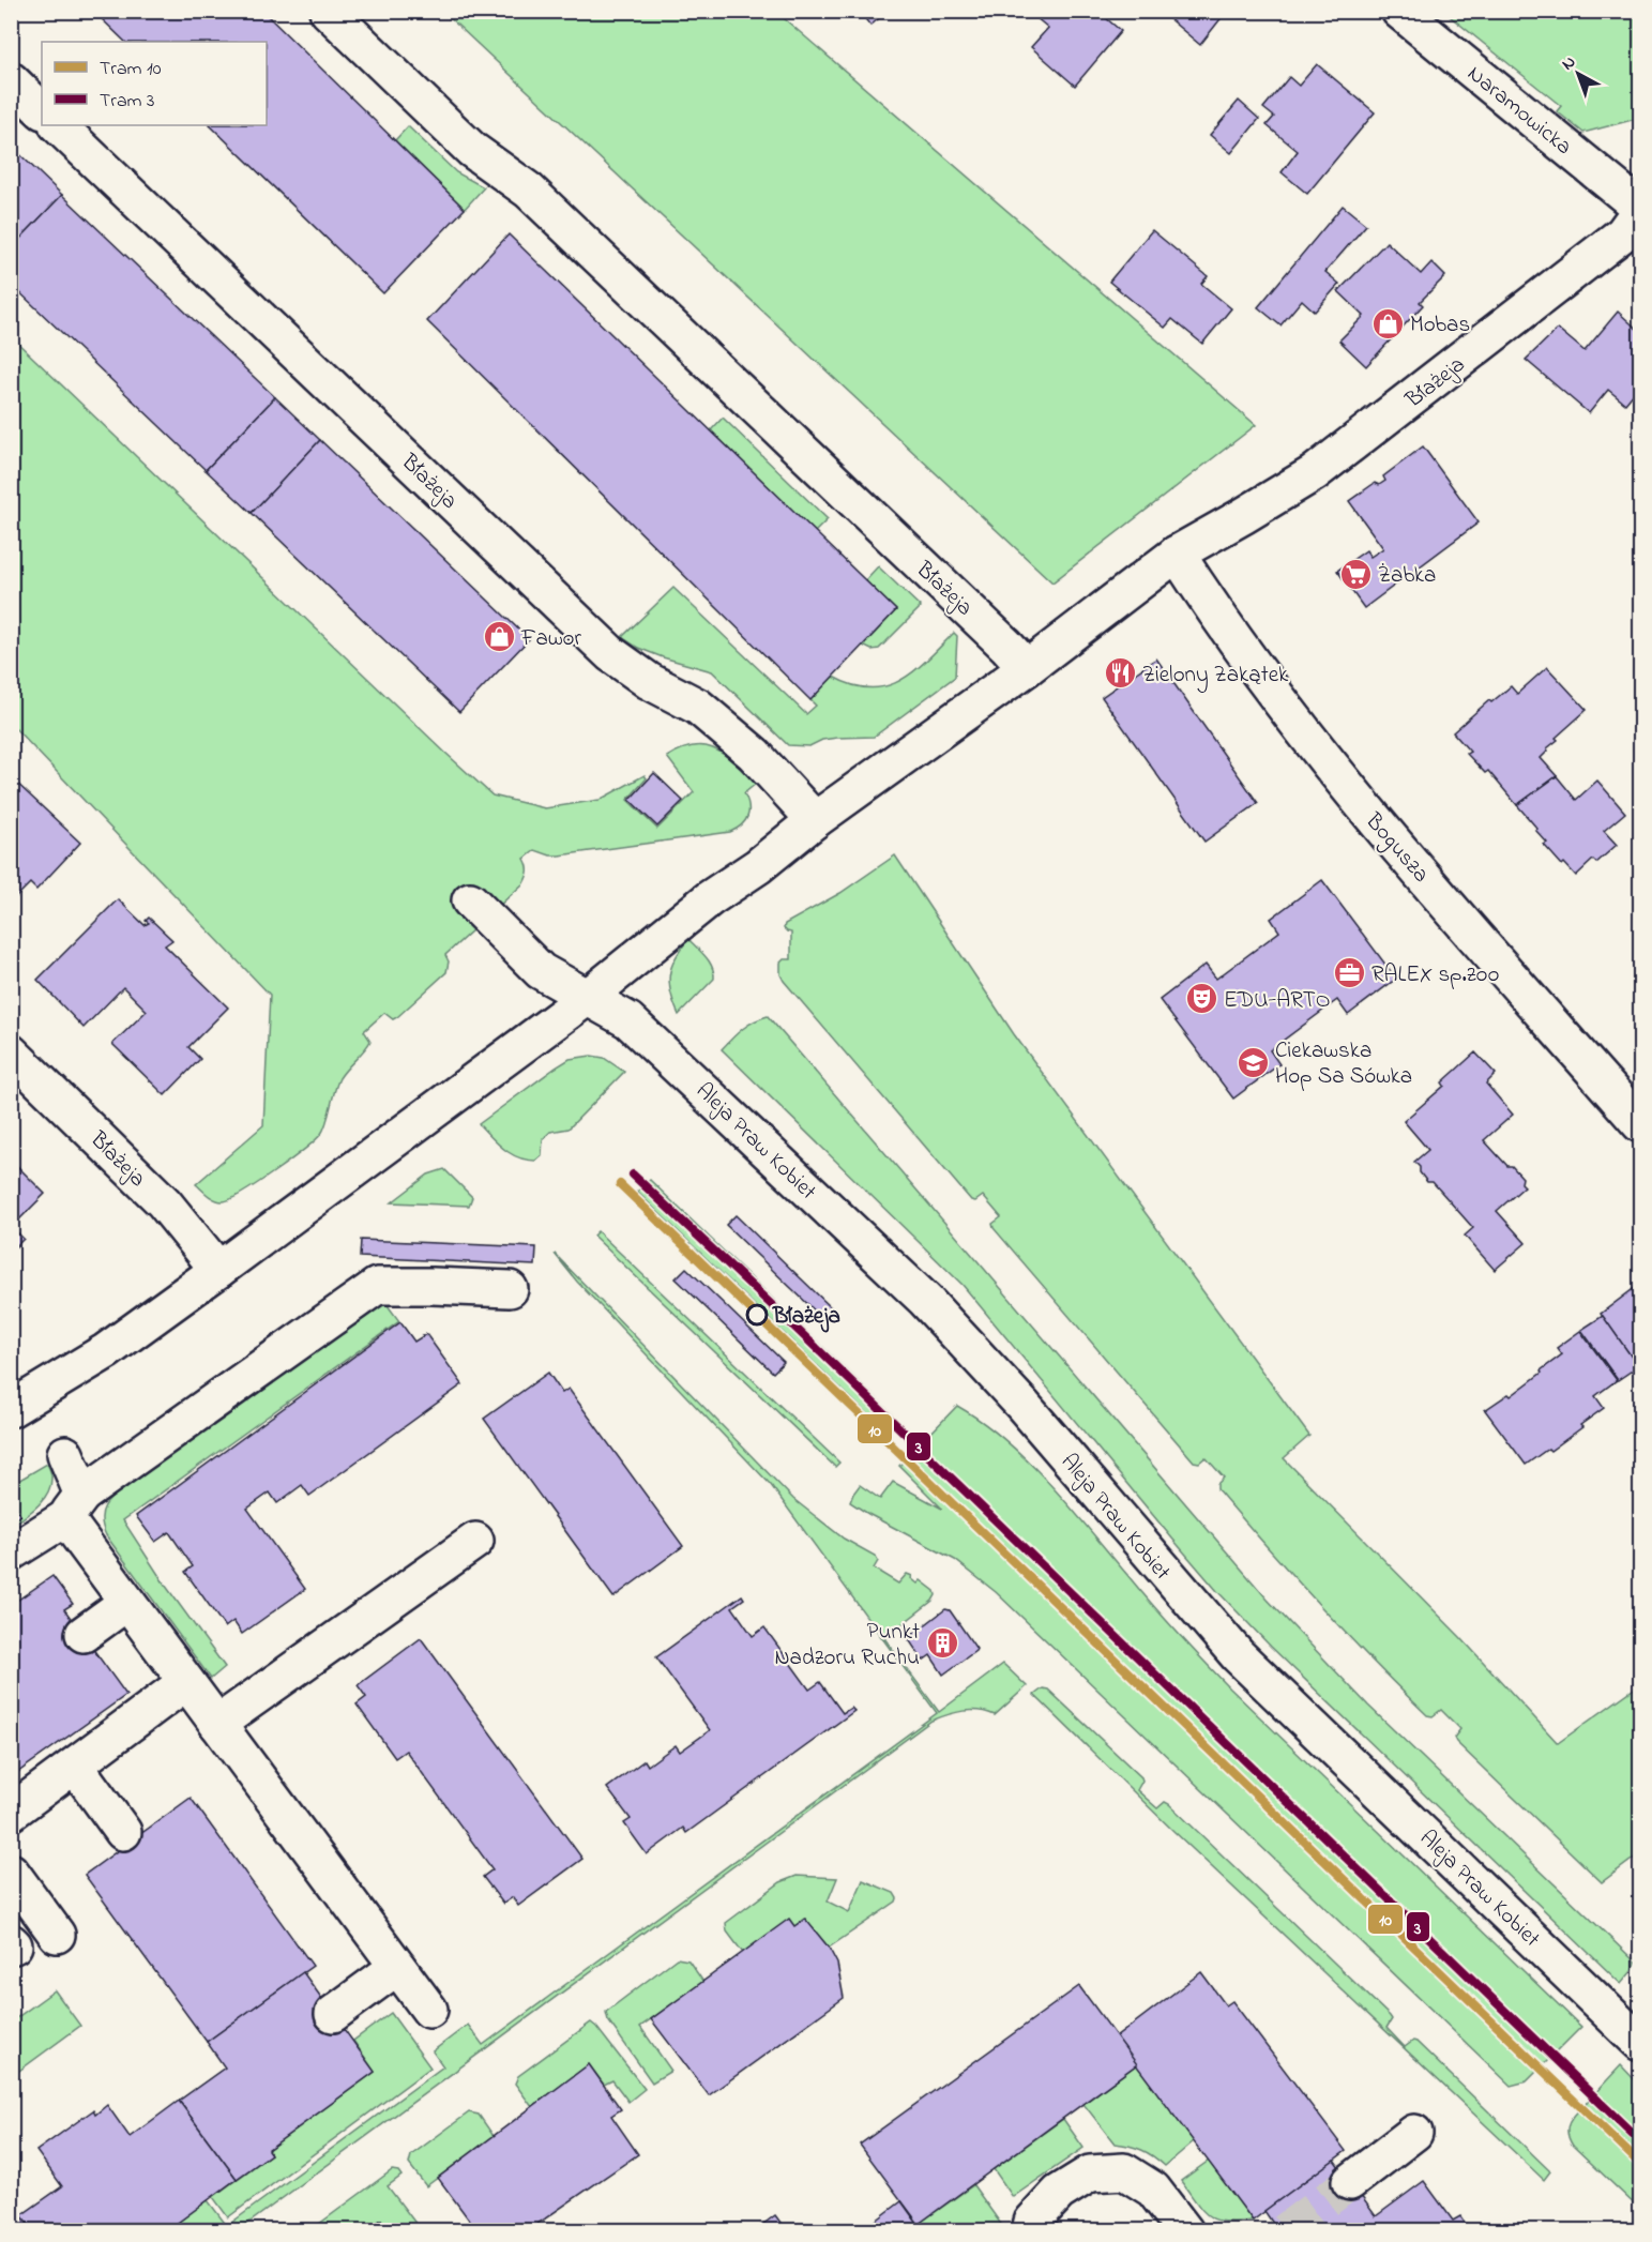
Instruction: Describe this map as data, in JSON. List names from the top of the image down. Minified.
{"streets":{"street":["Naramowicka","Błażeja","Bogusza","Aleja Praw Kobiet"]},"crossings":[["Naramowicka","Błażeja"],["Błażeja","Bogusza"],["Błażeja","Aleja Praw Kobiet"]],"places":{"shop":["Mobas","Fawor"],"supermarket":["Żabka"],"restaurant":["Zielony Zakątek"],"office":["RALEX sp.zoo"],"theatre":["EDU-ARTO"],"school or university":["Ciekawska Hop Sa Sówka"],"other":["Błażeja"],"building":["Punkt Nadzoru Ruchu"]},"lines":["tram line 3","tram line 10"],"legend":["Tram 10","Tram 3"],"north":"top left"}
